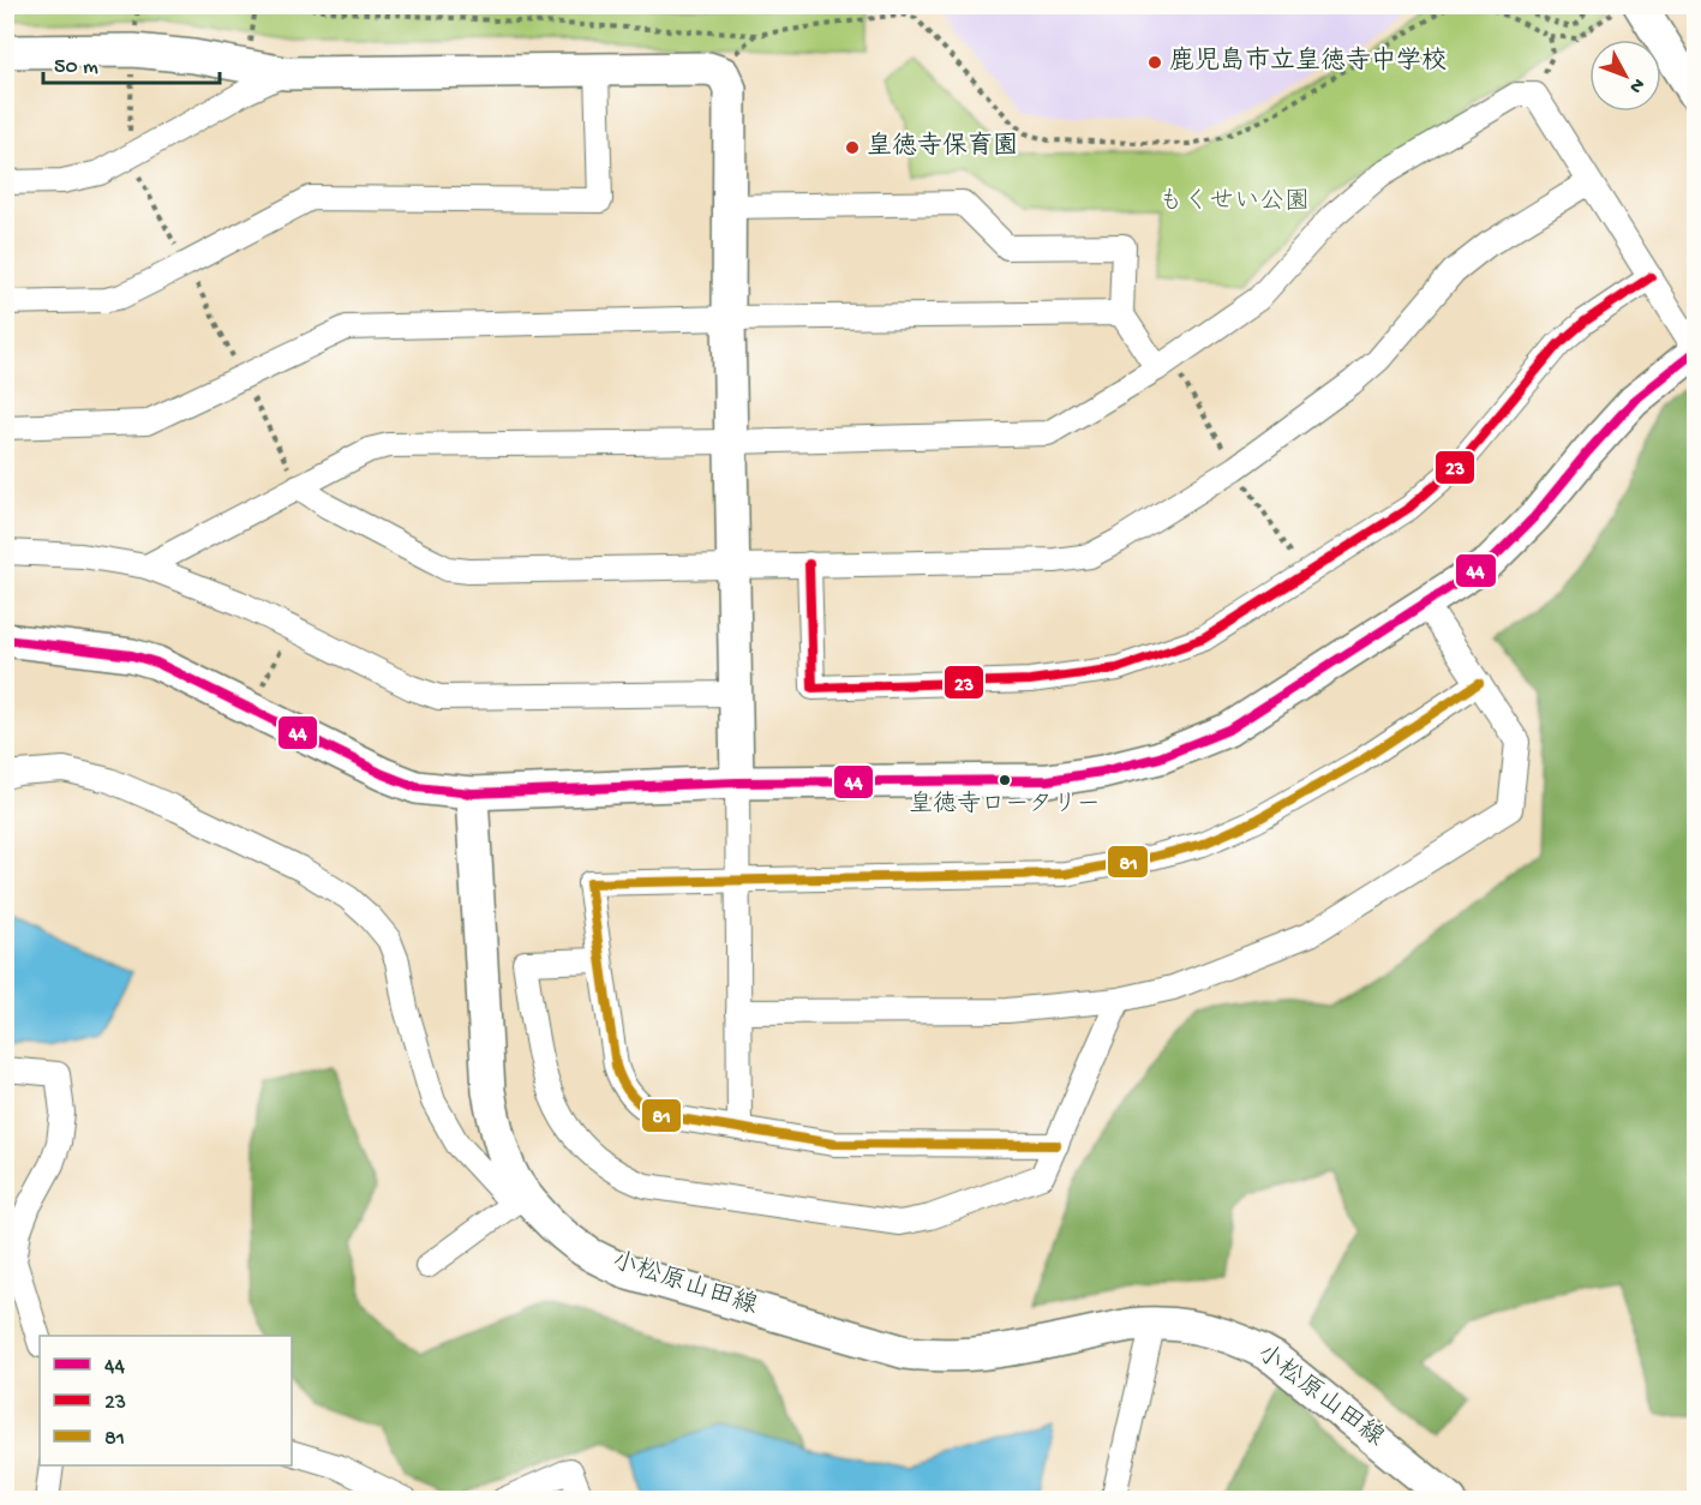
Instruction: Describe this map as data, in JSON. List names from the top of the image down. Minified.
{"streets":{"street":["小松原山田線"]},"parks":["もくせい公園"],"places":["鹿児島市立皇徳寺中学校","皇徳寺保育園","皇徳寺ロータリー"],"lines":["transit line 23","transit line 44","transit line 81"],"legend":["44","23","81"],"scale_bar":"50 m","north":"bottom right"}
